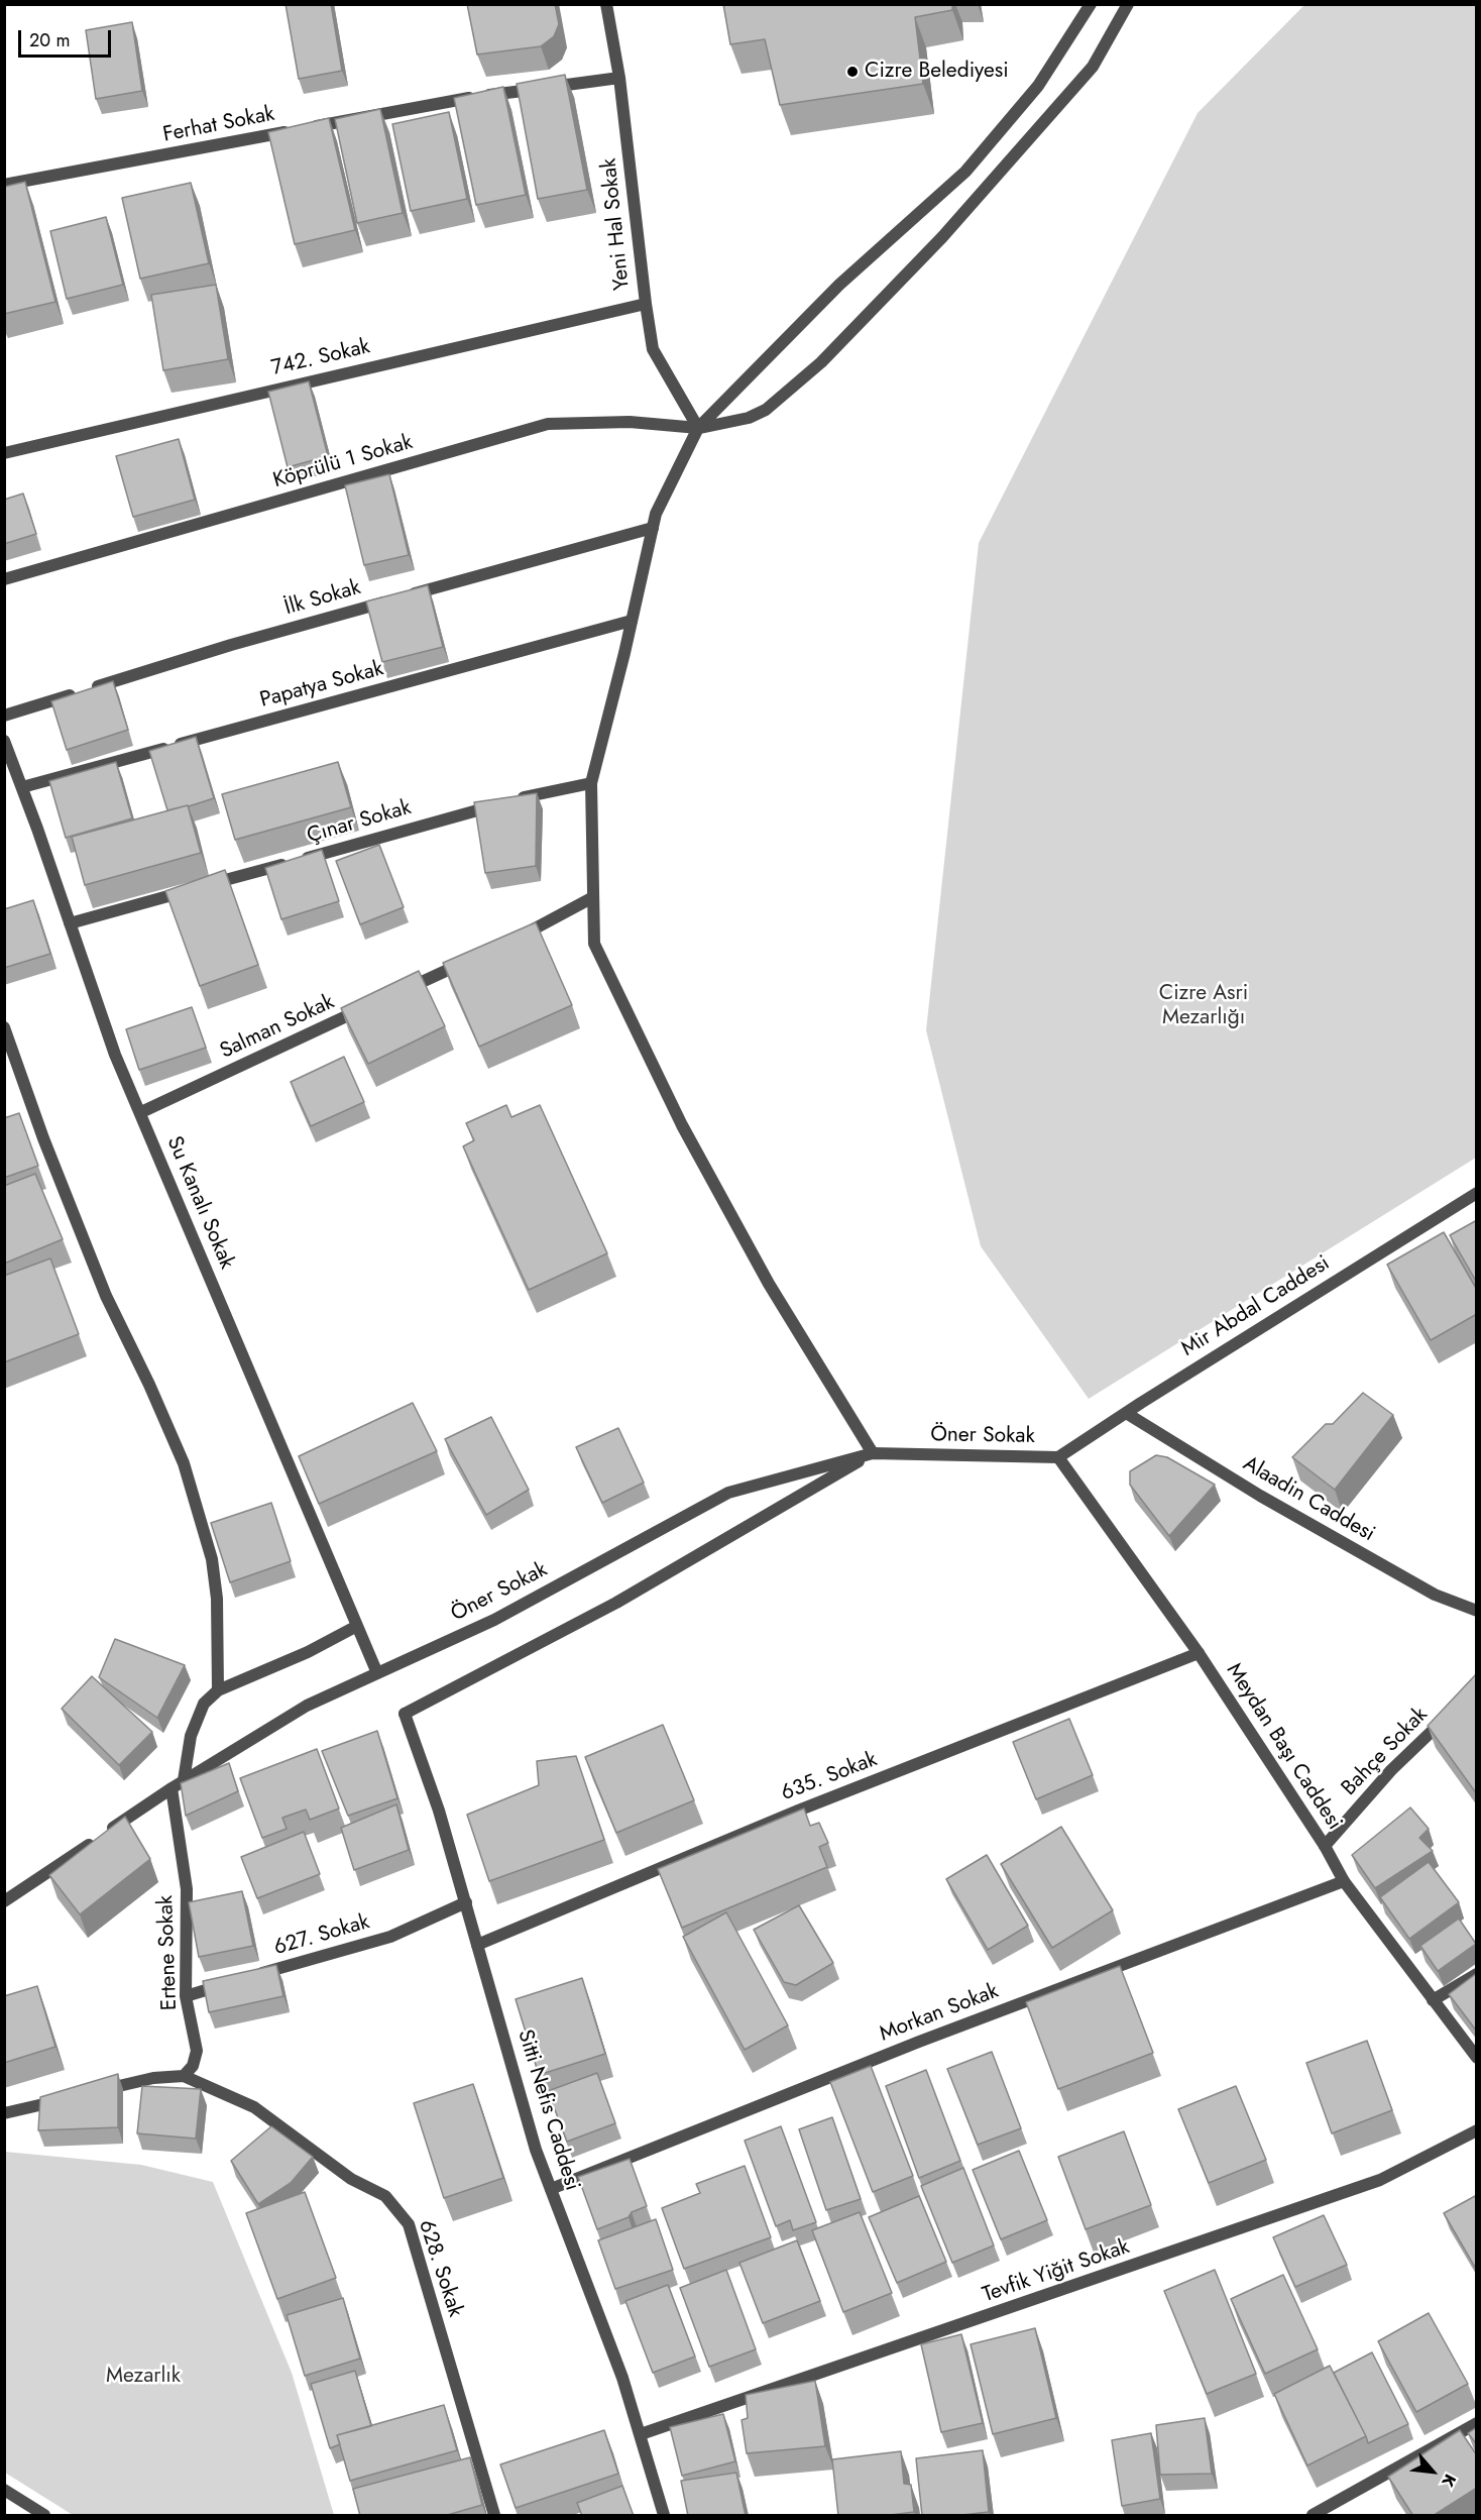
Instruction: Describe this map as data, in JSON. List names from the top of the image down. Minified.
{"streets":{"street":["Ferhat Sokak","Yeni Hal Sokak","742. Sokak","Köprülü 1 Sokak","İlk Sokak","Papatya Sokak","Çınar Sokak","Salman Sokak","Su Kanalı Sokak","Mir Abdal Caddesi","Öner Sokak","Alaadin Caddesi","Meydan Başı Caddesi","Bahçe Sokak","635. Sokak","627. Sokak","Ertene Sokak","Morkan Sokak","Sitti Nefis Caddesi","628. Sokak","Tevfik Yiğit Sokak"]},"crossings":[["Ferhat Sokak","Yeni Hal Sokak"],["Yeni Hal Sokak","742. Sokak"],["Yeni Hal Sokak","Köprülü 1 Sokak"],["Papatya Sokak","Su Kanalı Sokak"],["Çınar Sokak","Su Kanalı Sokak"],["Salman Sokak","Su Kanalı Sokak"],["Su Kanalı Sokak","Öner Sokak"],["Mir Abdal Caddesi","Öner Sokak"],["Mir Abdal Caddesi","Alaadin Caddesi"],["Mir Abdal Caddesi","Meydan Başı Caddesi"],["Öner Sokak","Meydan Başı Caddesi"],["Öner Sokak","Ertene Sokak"],["Öner Sokak","Sitti Nefis Caddesi"],["Meydan Başı Caddesi","Bahçe Sokak"],["Meydan Başı Caddesi","635. Sokak"],["Meydan Başı Caddesi","Morkan Sokak"],["635. Sokak","Sitti Nefis Caddesi"],["627. Sokak","Sitti Nefis Caddesi"],["Ertene Sokak","628. Sokak"],["Morkan Sokak","Sitti Nefis Caddesi"],["Sitti Nefis Caddesi","Tevfik Yiğit Sokak"]],"parks":["Cizre Asri Mezarlığı","Mezarlık"],"places":["Cizre Belediyesi"],"scale_bar":"20 m","north":"bottom right"}
